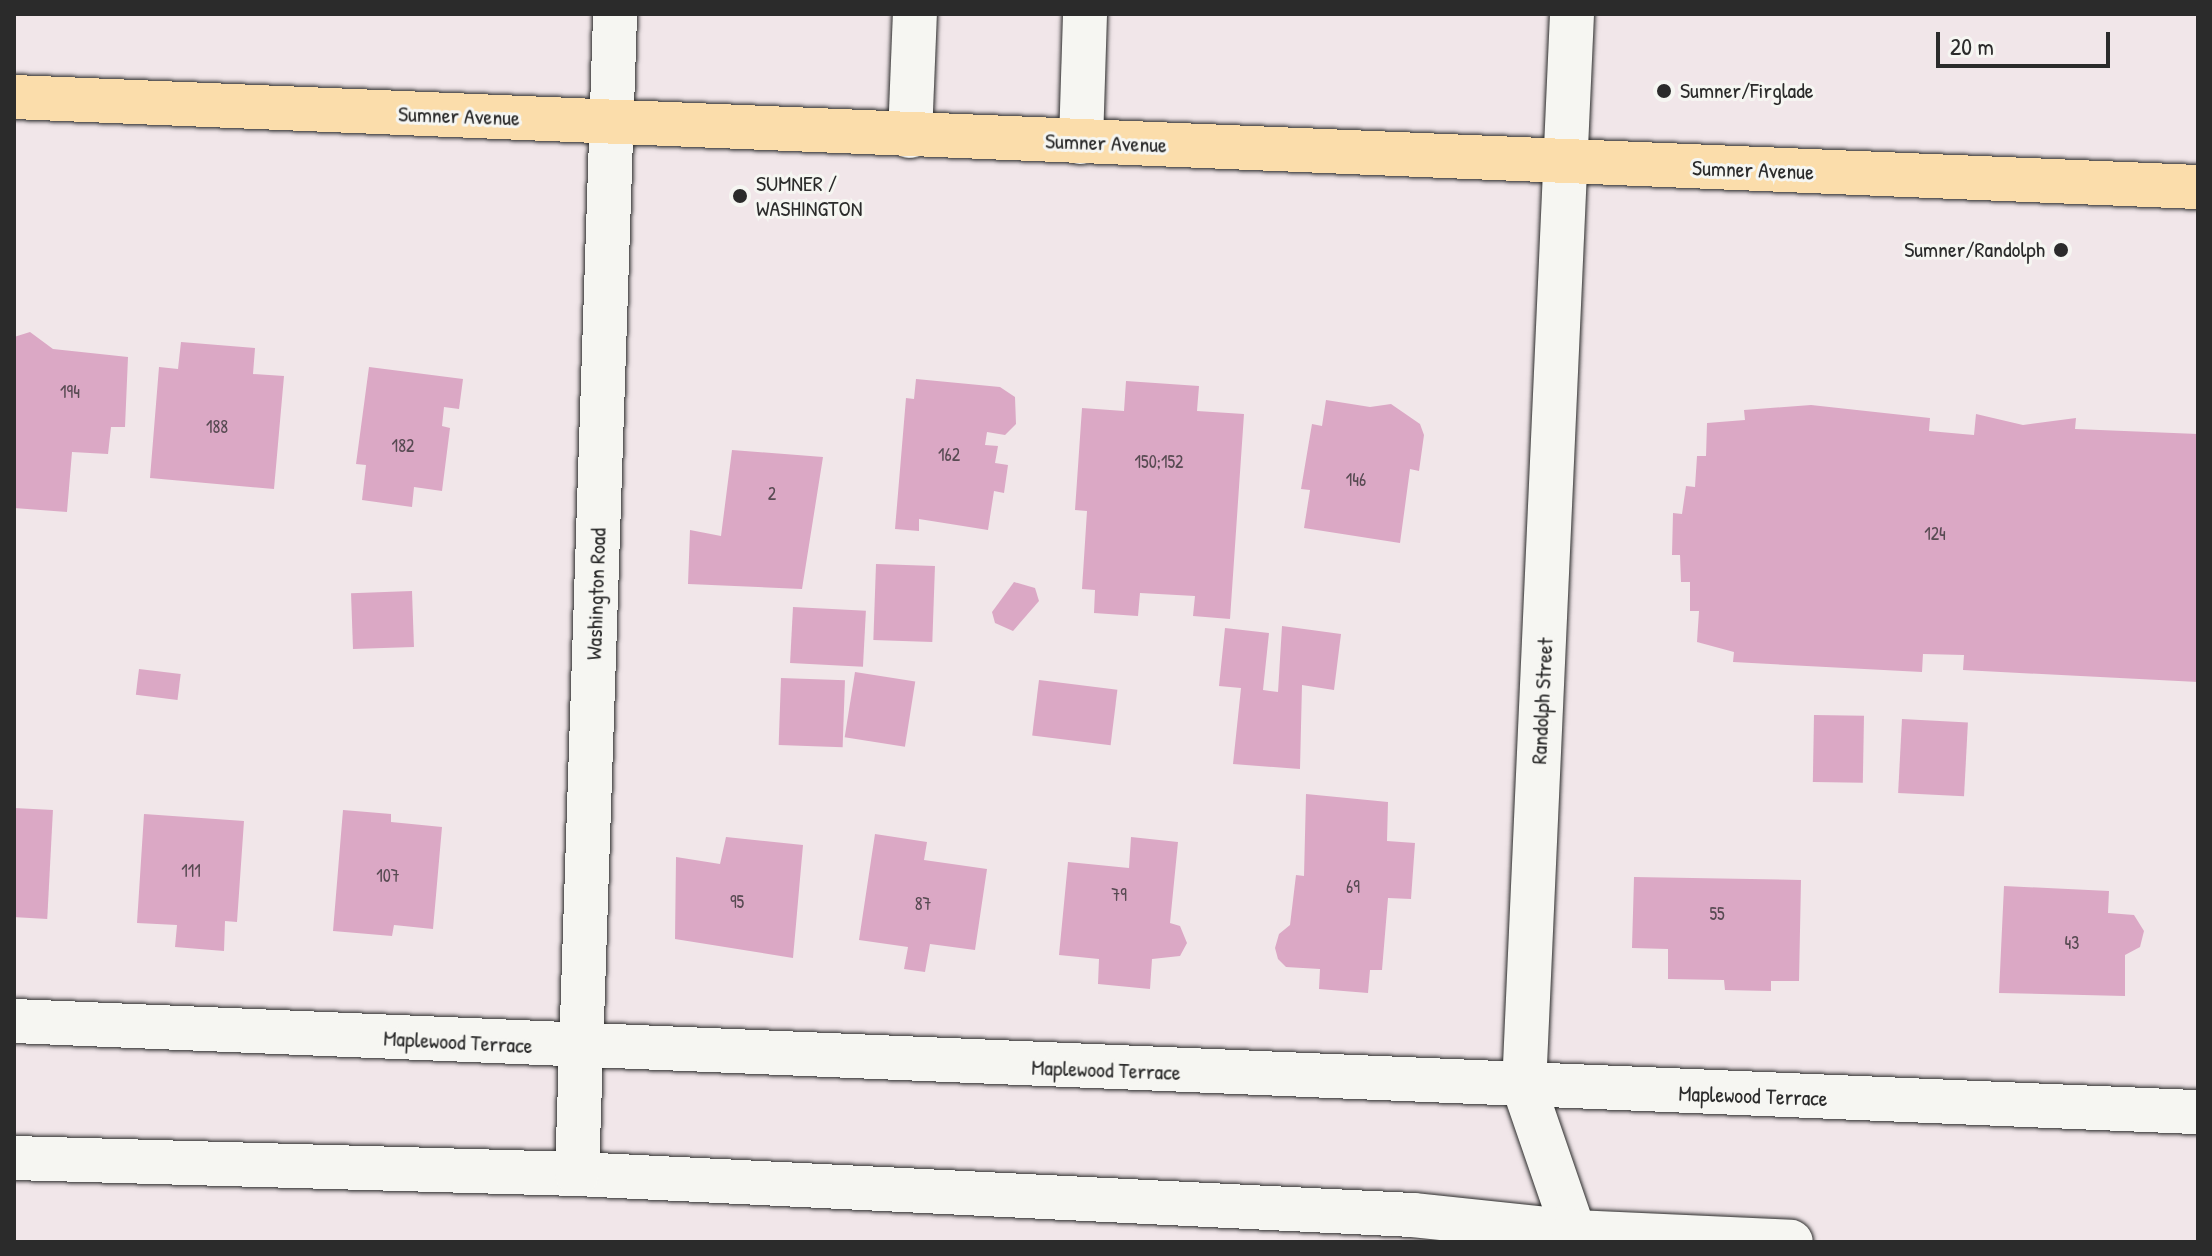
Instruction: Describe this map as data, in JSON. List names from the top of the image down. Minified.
{"streets":{"main road":["Sumner Avenue"],"street":["Washington Road","Randolph Street","Maplewood Terrace"]},"crossings":[["Sumner Avenue","Washington Road"],["Sumner Avenue","Randolph Street"],["Washington Road","Maplewood Terrace"],["Randolph Street","Maplewood Terrace"]],"places":["Sumner/Firglade","SUMNER / WASHINGTON","Sumner/Randolph"],"house_numbers":["194","188","182","162","150;152","146","2","124","111","107","69","79","95","87","55","43"],"scale_bar":"20 m"}
